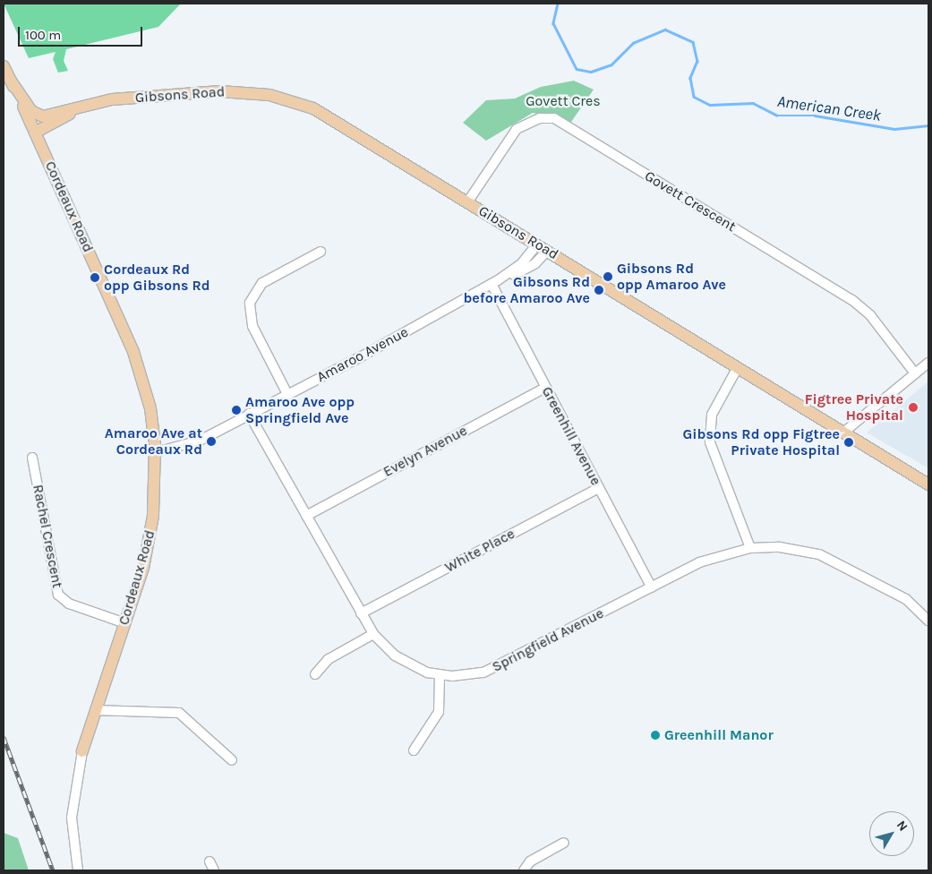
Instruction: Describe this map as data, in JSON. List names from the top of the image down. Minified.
{"streets":{"main road":["Gibsons Road","Cordeaux Road"],"street":["Govett Crescent","Amaroo Avenue","Greenhill Avenue","Evelyn Avenue","Rachel Crescent","White Place","Springfield Avenue"]},"crossings":[["Gibsons Road","Govett Crescent"],["Gibsons Road","Cordeaux Road"],["Gibsons Road","Amaroo Avenue"],["Cordeaux Road","Amaroo Avenue"],["Cordeaux Road","Rachel Crescent"],["Amaroo Avenue","Greenhill Avenue"],["Amaroo Avenue","Springfield Avenue"],["Greenhill Avenue","Evelyn Avenue"],["Greenhill Avenue","White Place"],["Greenhill Avenue","Springfield Avenue"],["Evelyn Avenue","Springfield Avenue"],["White Place","Springfield Avenue"]],"water":["American Creek"],"parks":["Govett Cres"],"places":["Gibsons Rd opp Amaroo Ave","Cordeaux Rd opp Gibsons Rd","Gibsons Rd before Amaroo Ave","Figtree Private Hospital","Amaroo Ave opp Springfield Ave","Amaroo Ave at Cordeaux Rd","Gibsons Rd opp Figtree Private Hospital","Greenhill Manor"],"scale_bar":"100 m","north":"top right"}
